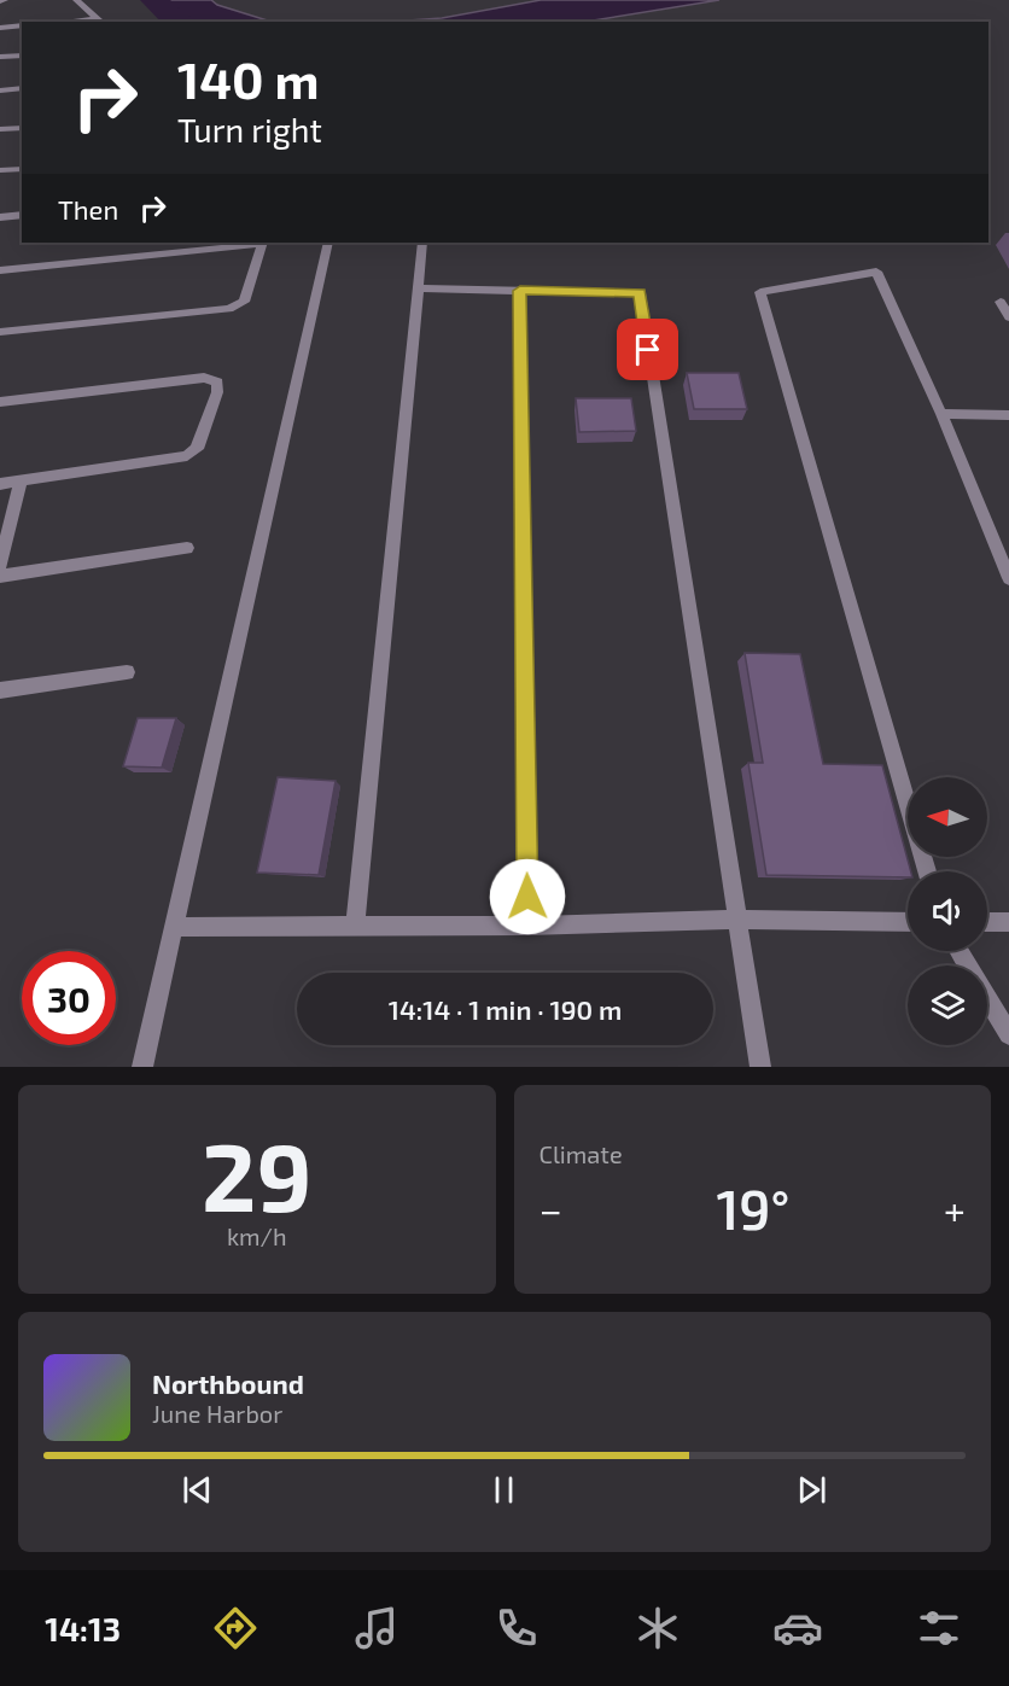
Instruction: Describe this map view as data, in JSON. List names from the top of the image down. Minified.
{"north":"left","page":{"turn":["140 m","Turn right"],"then":"Then","limit":"30","trip":"14:14 · 1 min · 190 m","tile":[["29","km/h"],"Climate"],"heat":["−","19°","+"],"song":["Northbound","June Harbor"],"tabs":"14:13"}}
